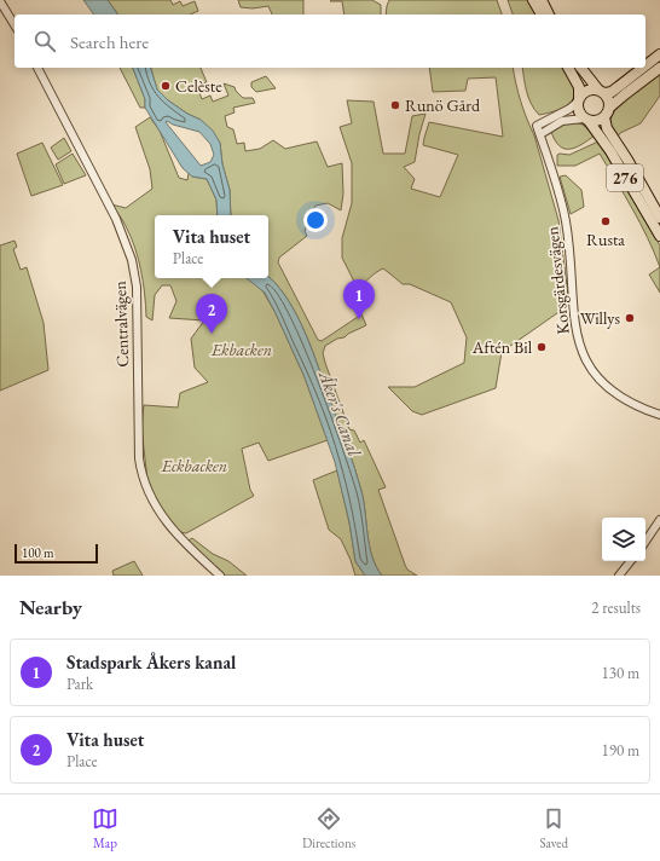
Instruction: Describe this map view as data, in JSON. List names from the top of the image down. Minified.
{"streets":{"main road":["276"],"street":["Korsgärdesvägen","Centralvägen"]},"crossings":[["276","Korsgärdesvägen"]],"water":["Åker's Canal"],"parks":["Ekbacken","Eckbacken"],"places":["Celèste","Runö Gård","Rusta","Willys","Aftén Bil"],"scale_bar":"100 m","page":{"search":"Search here","popup":["Vita huset","Place"],"pins":["1","2"],"scale":"100 m","heading":["Nearby","2 results"],"list":[{"mark":"1","name":"Stadspark Åkers kanal","note":"Park","value":"130 m"},{"mark":"2","name":"Vita huset","note":"Place","value":"190 m"}],"nav":["Map","Directions","Saved"]}}
